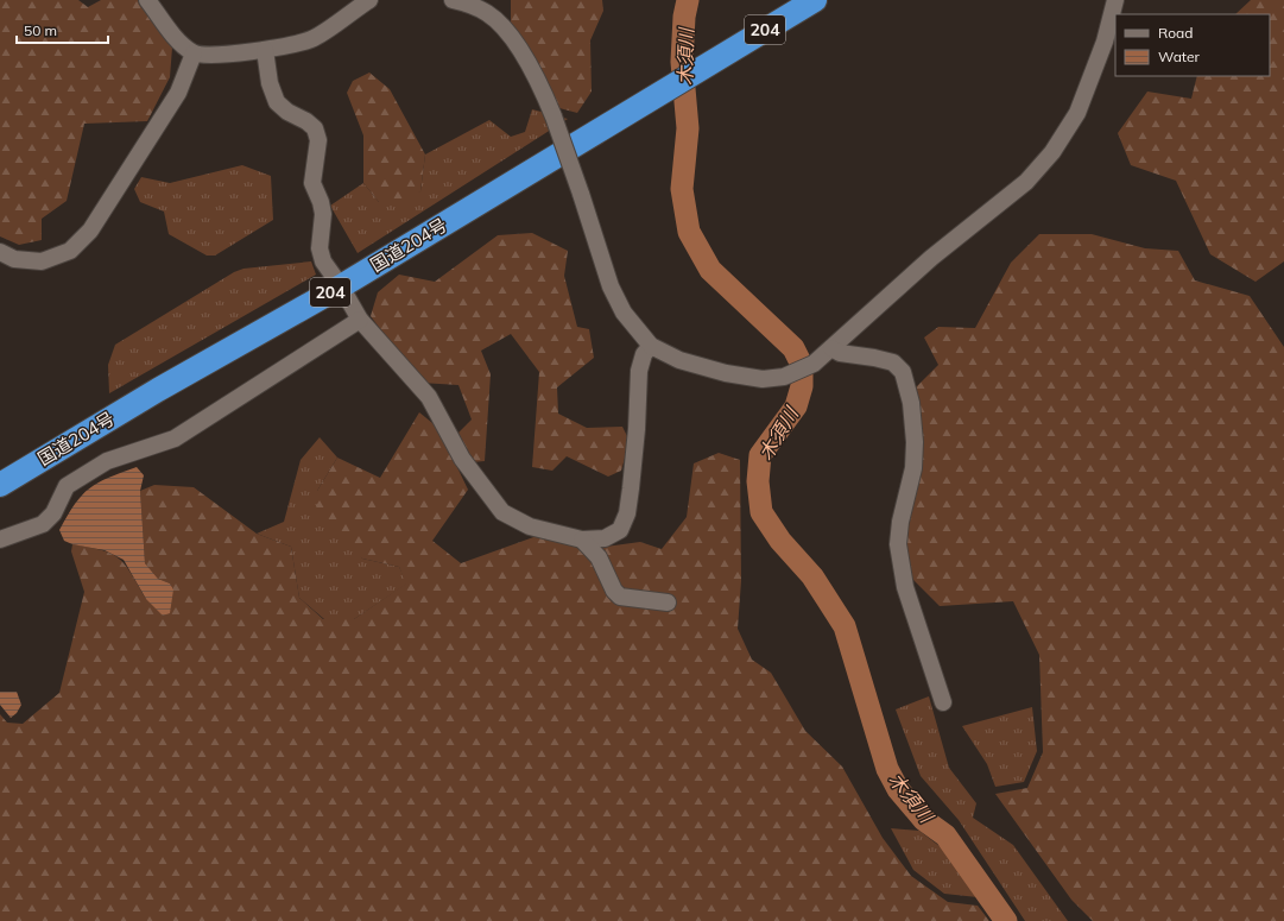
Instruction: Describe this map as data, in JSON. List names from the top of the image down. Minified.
{"streets":{"highway":["204","国道204号"]},"water":["木須川"],"legend":["Road","Water"],"scale_bar":"50 m"}
